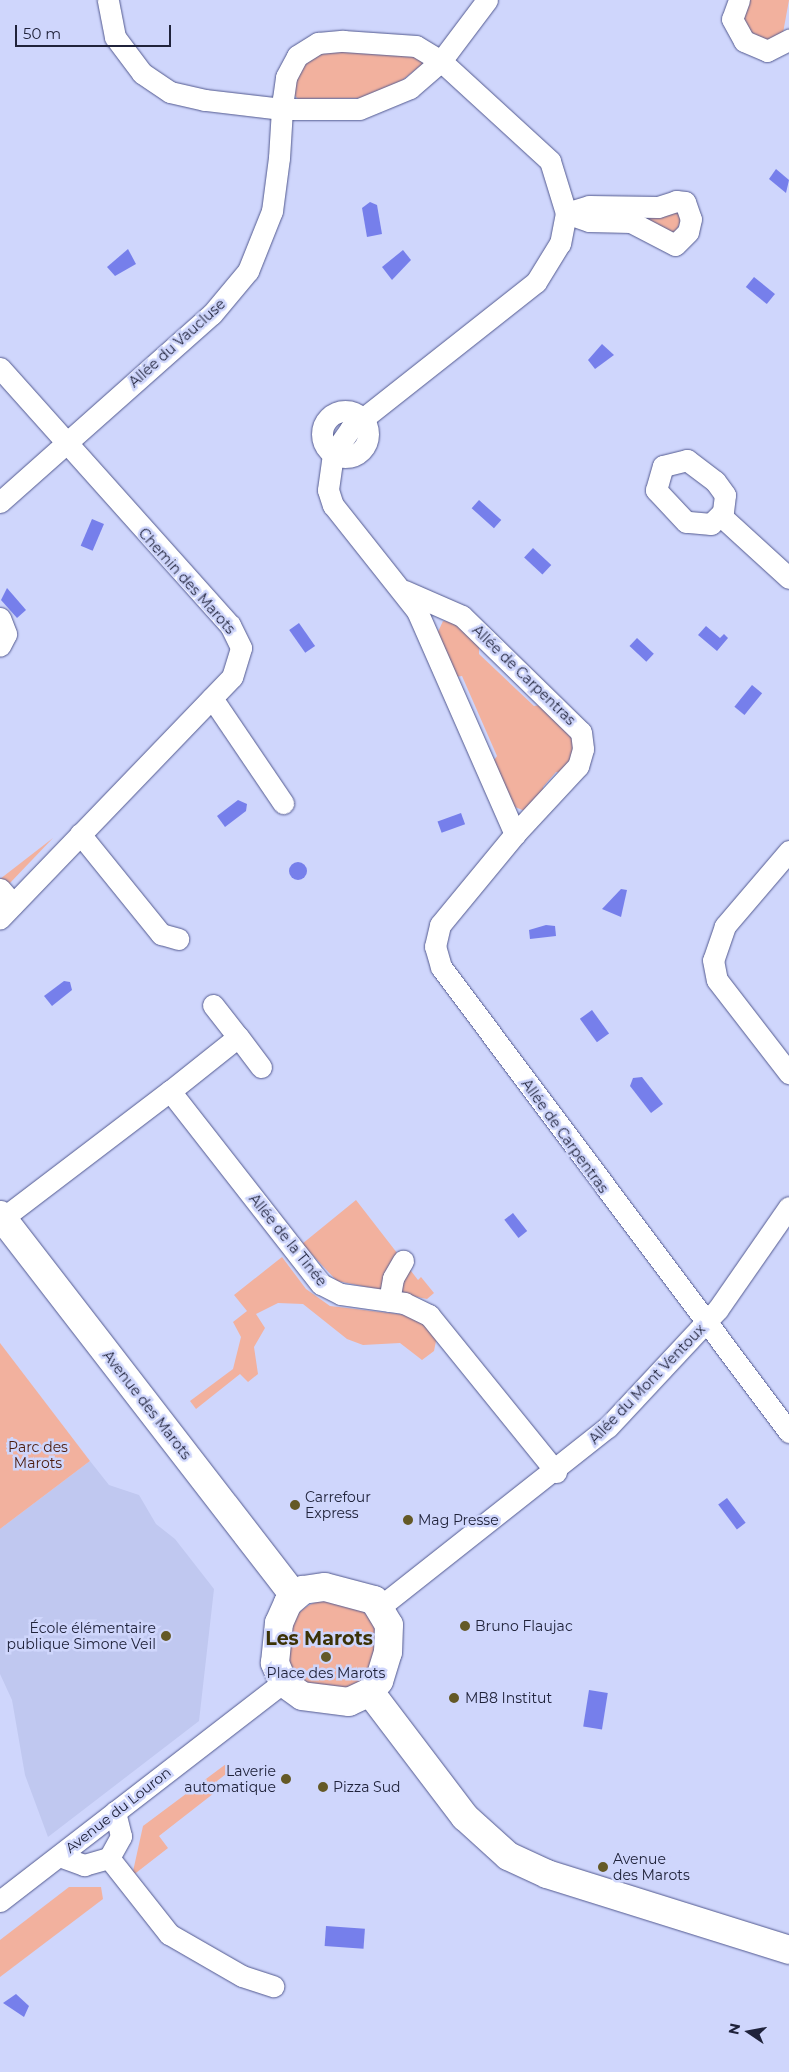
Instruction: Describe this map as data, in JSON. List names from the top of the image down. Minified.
{"streets":{"street":["Allée du Vaucluse","Chemin des Marots","Allée de Carpentras","Allée de la Tinée","Allée du Mont Ventoux","Avenue des Marots","Avenue du Louron"]},"crossings":[["Allée du Vaucluse","Chemin des Marots"],["Allée de Carpentras","Allée du Mont Ventoux"],["Allée de la Tinée","Allée du Mont Ventoux"],["Allée du Mont Ventoux","Avenue des Marots"],["Allée du Mont Ventoux","Avenue du Louron"],["Avenue des Marots","Avenue du Louron"]],"districts":["Les Marots"],"parks":["Parc des Marots"],"places":["Carrefour Express","Mag Presse","Bruno Flaujac","École élémentaire publique Simone Veil","Place des Marots","MB8 Institut","Laverie automatique","Pizza Sud","Avenue des Marots"],"scale_bar":"50 m","north":"left"}
